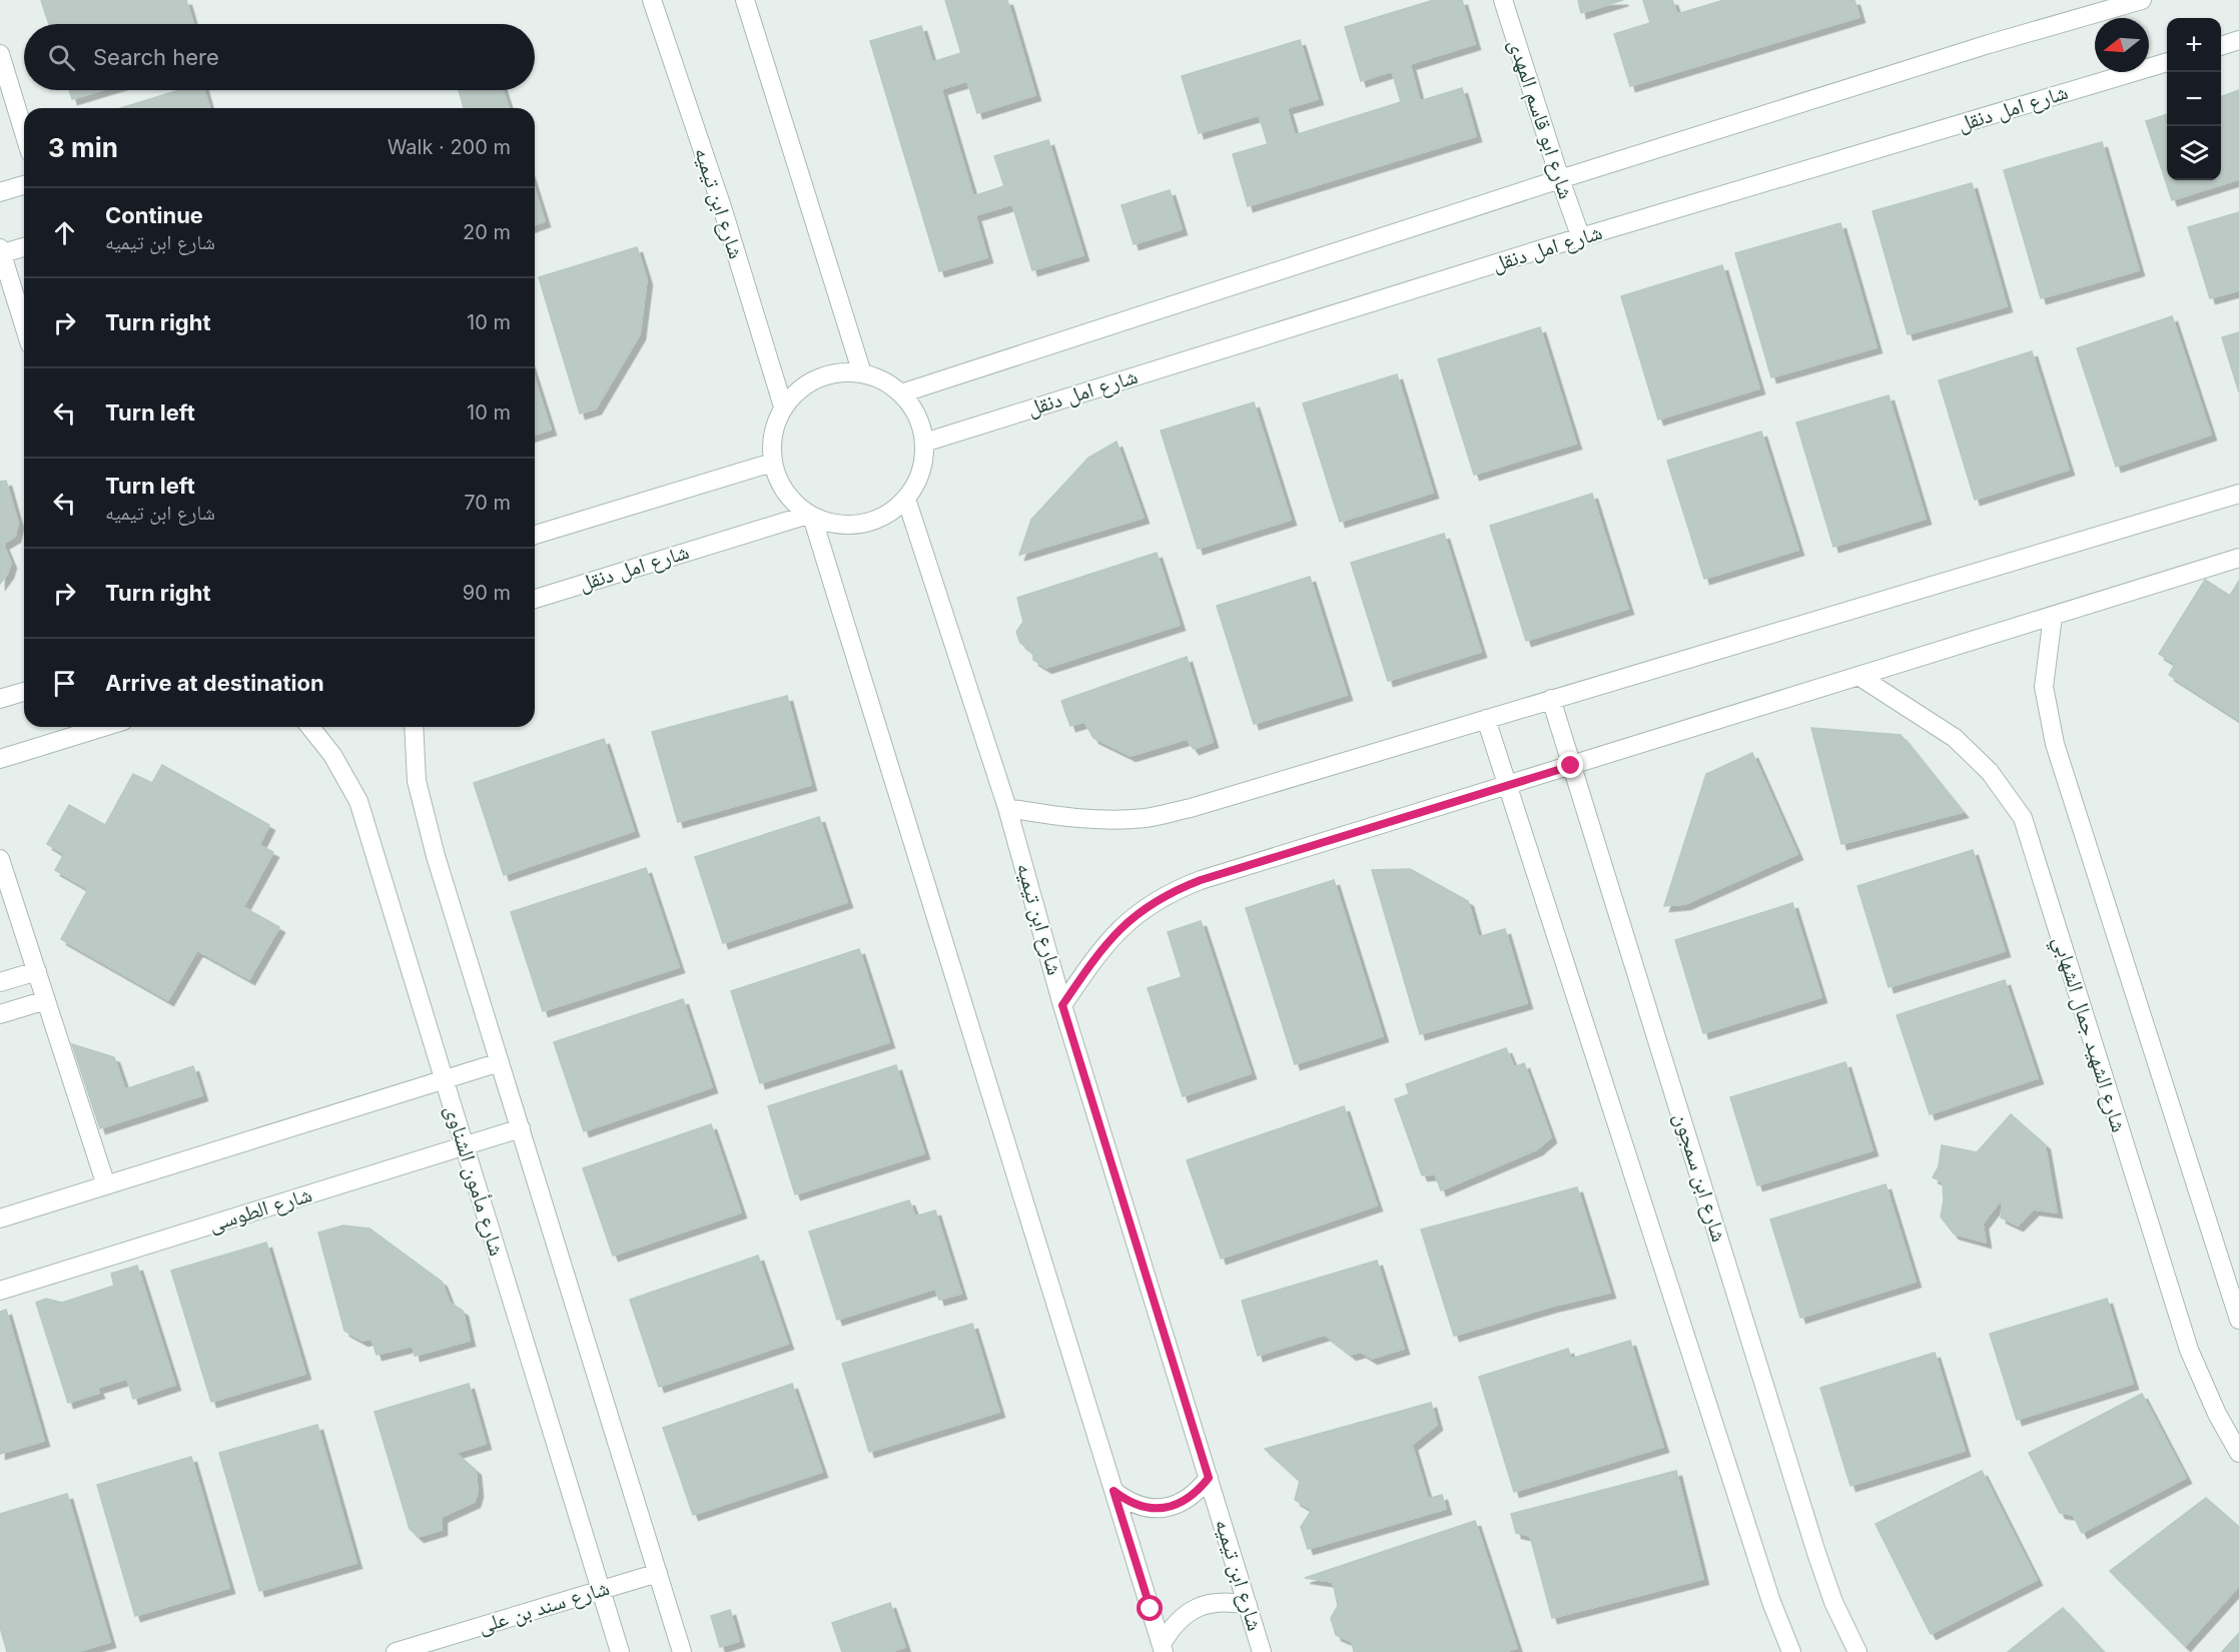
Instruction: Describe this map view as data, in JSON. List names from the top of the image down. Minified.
{"streets":{"street":["شارع امل دنقل","شارع ابو قاسم المهدى","شارع ابن تيميه","شارع الشهيد جمال الشهابي","شارع ابن سمجون","شارع مأمون الشناوى","شارع الطوسى","شارع سند بن على"]},"crossings":[["شارع امل دنقل","شارع ابو قاسم المهدى"],["شارع امل دنقل","شارع ابن تيميه"],["شارع مأمون الشناوى","شارع الطوسى"],["شارع مأمون الشناوى","شارع سند بن على"]],"north":"left","page":{"map_buttons":["+","−"],"search":"Search here","heading":["3 min","Walk · 200 m"],"list":[["Continue","شارع ابن تيميه","20 m"],["Turn right","10 m"],["Turn left","10 m"],["Turn left","شارع ابن تيميه","70 m"],["Turn right","90 m"],"Arrive at destination"]}}
